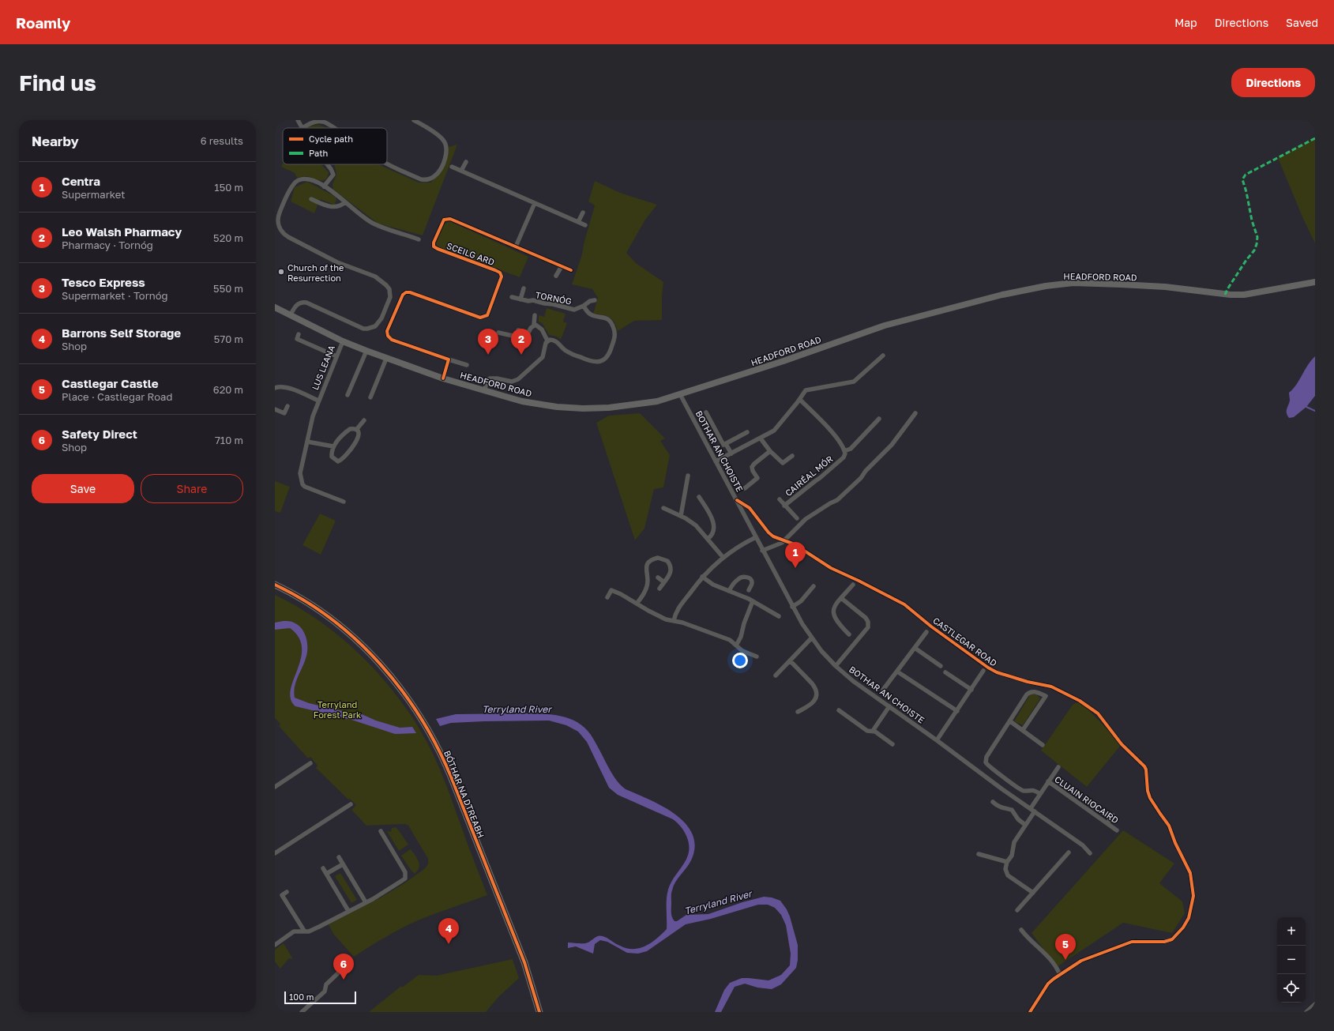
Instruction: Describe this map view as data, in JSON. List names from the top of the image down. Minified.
{"streets":{"highway":["BÓTHAR NA DTREABH"],"main road":["HEADFORD ROAD"],"street":["SCEILG ARD","TORNÓG","LUS LEANA","BOTHAR AN CHOISTE","CAIRÉAL MÓR","CASTLEGAR ROAD","CLUAIN RIOCAIRD"]},"crossings":[["HEADFORD ROAD","LUS LEANA"],["HEADFORD ROAD","BOTHAR AN CHOISTE"],["BOTHAR AN CHOISTE","CASTLEGAR ROAD"],["BOTHAR AN CHOISTE","CLUAIN RIOCAIRD"]],"water":["Terryland River"],"parks":["Terryland Forest Park"],"places":["Church of the Resurrection"],"legend":["Cycle path","Path"],"scale_bar":"100 m","page":{"header":"Roamly","nav":["Map","Directions","Saved"],"buttons":["Directions",["Save","Share"]],"title":"Find us","heading":["Nearby","6 results"],"list":[{"mark":"1","name":"Centra","note":"Supermarket","value":"150 m"},{"mark":"2","name":"Leo Walsh Pharmacy","note":"Pharmacy · Tornóg","value":"520 m"},{"mark":"3","name":"Tesco Express","note":"Supermarket · Tornóg","value":"550 m"},{"mark":"4","name":"Barrons Self Storage","note":"Shop","value":"570 m"},{"mark":"5","name":"Castlegar Castle","note":"Place · Castlegar Road","value":"620 m"},{"mark":"6","name":"Safety Direct","note":"Shop","value":"710 m"}],"pins":["2","3","1","4","5","6"],"map_buttons":["+","−"],"scale":"100 m"}}
